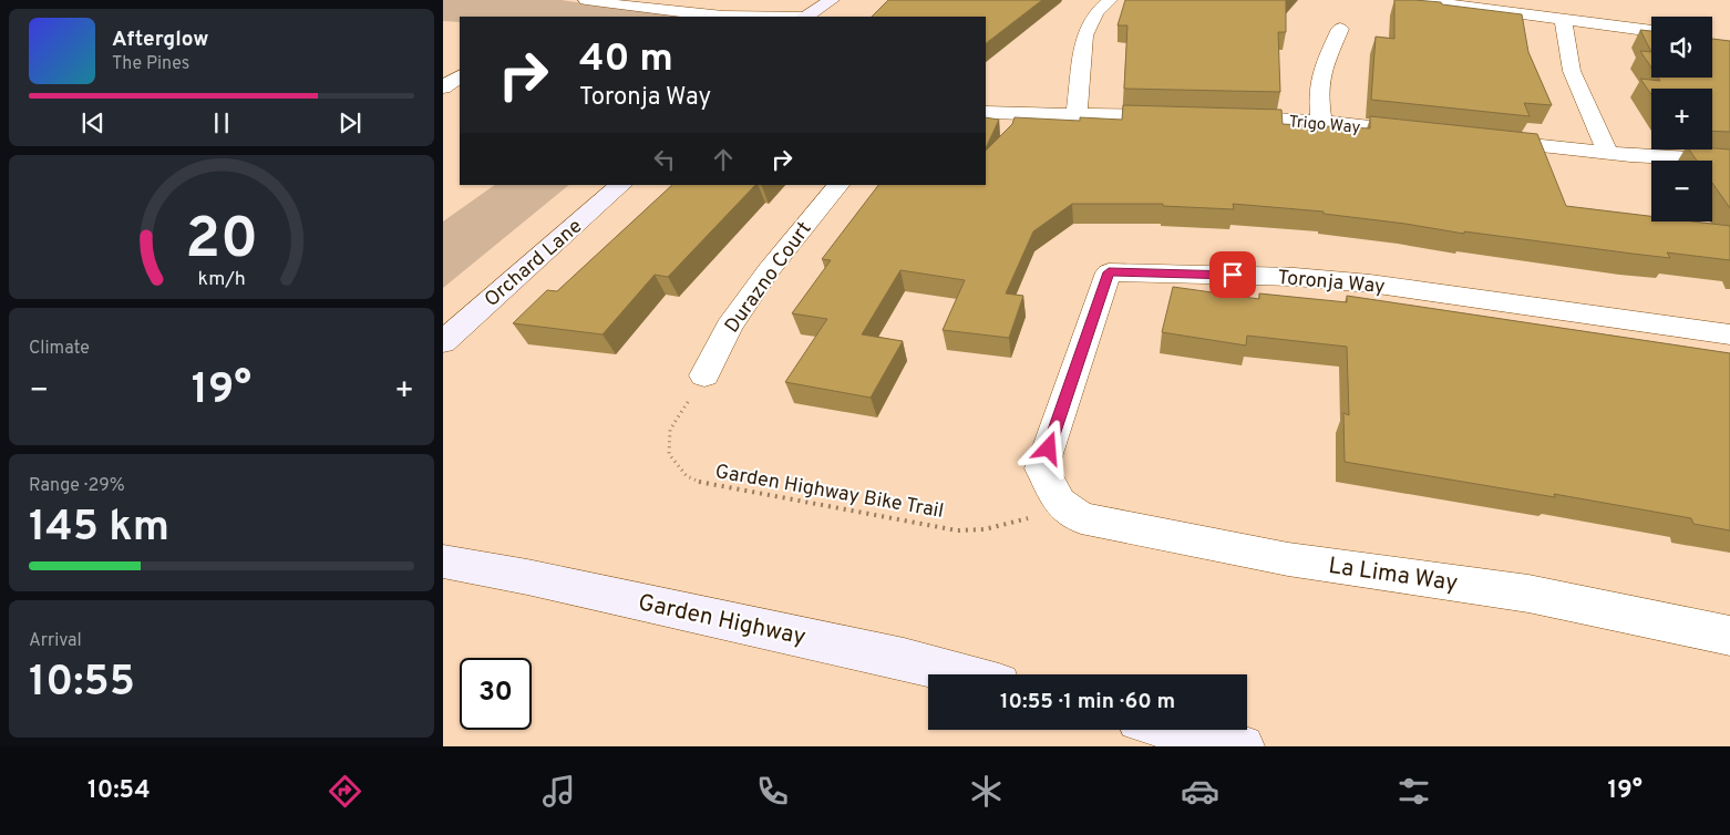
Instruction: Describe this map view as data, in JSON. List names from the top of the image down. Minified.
{"streets":{"main road":["Orchard Lane","Garden Highway"],"street":["Trigo Way","Durazno Court","Toronja Way","La Lima Way"],"path":["Garden Highway Bike Trail"]},"crossings":[["Toronja Way","Garden Highway Bike Trail"],["Toronja Way","La Lima Way"],["Garden Highway Bike Trail","La Lima Way"]],"page":{"map_buttons":["+","−"],"turn":["40 m","Toronja Way"],"song":["Afterglow","The Pines"],"tile":["Climate",["Range · 29%","145 km"],["Arrival","10:55"]],"heat":["−","19°","+"],"limit":"30","trip":"10:55 · 1 min · 60 m","tabs":["10:54","19°"],"gauge":["20","km/h"]}}
